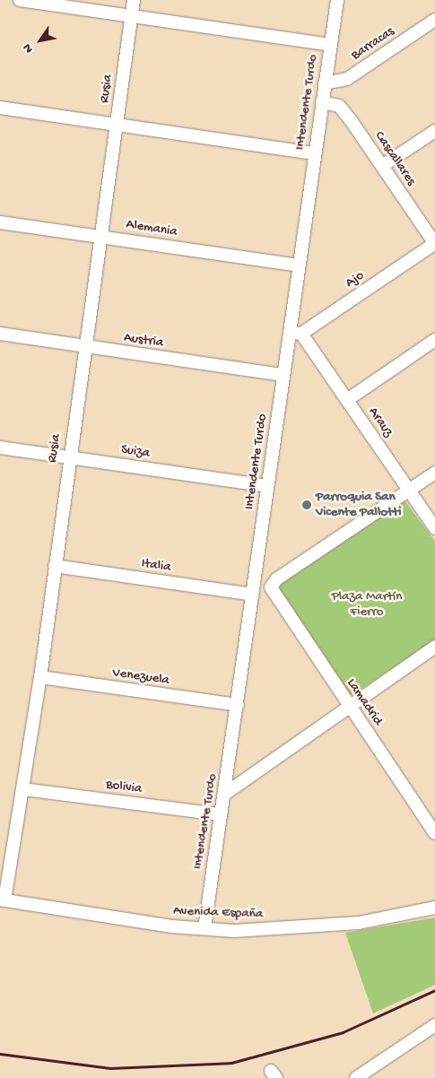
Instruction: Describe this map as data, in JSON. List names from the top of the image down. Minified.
{"streets":{"street":["Barracas","Rusia","Intendente Turdo","Cascallares","Alemania","Ajo","Austria","Arauz","Suiza","Italia","Venezuela","Lamadrid","Bolivia","Avenida España"]},"crossings":[["Barracas","Intendente Turdo"],["Rusia","Alemania"],["Rusia","Austria"],["Rusia","Suiza"],["Rusia","Italia"],["Rusia","Venezuela"],["Rusia","Bolivia"],["Rusia","Avenida España"],["Intendente Turdo","Cascallares"],["Intendente Turdo","Alemania"],["Intendente Turdo","Ajo"],["Intendente Turdo","Austria"],["Intendente Turdo","Arauz"],["Intendente Turdo","Suiza"],["Intendente Turdo","Italia"],["Intendente Turdo","Venezuela"],["Intendente Turdo","Bolivia"],["Intendente Turdo","Avenida España"],["Cascallares","Ajo"],["Ajo","Arauz"],["Italia","Lamadrid"]],"parks":["Plaza Martín Fierro"],"places":["Parroquia San Vicente Pallotti"],"north":"bottom left"}
